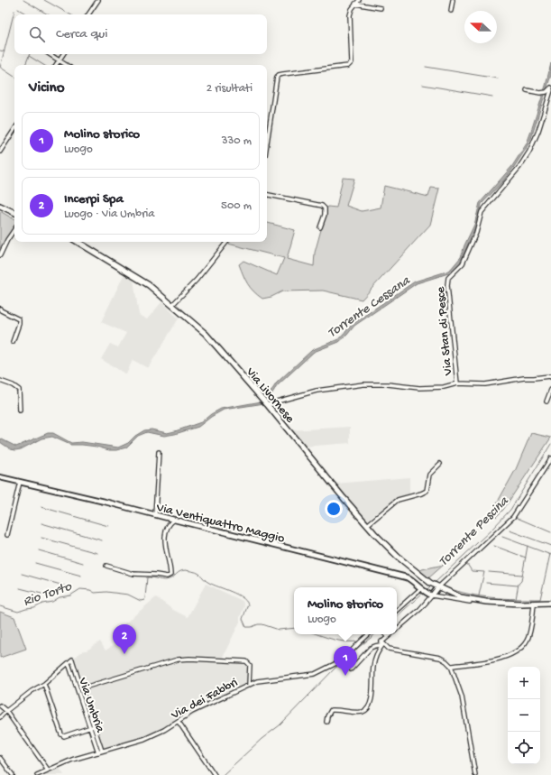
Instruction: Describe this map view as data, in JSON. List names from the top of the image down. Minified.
{"streets":{"main road":["Via Livornese"],"street":["Via Stan di Pesce","Via Ventiquattro Maggio","Via dei Fabbri","Via Umbria"]},"crossings":[["Via dei Fabbri","Via Umbria"]],"water":["Torrente Cessana","Torrente Pescina","Rio Torto"],"north":"left","page":{"search":"Cerca qui","heading":["Vicino","2 risultati"],"list":[{"mark":"1","name":"Molino storico","note":"Luogo","value":"330 m"},{"mark":"2","name":"Incerpi Spa","note":"Luogo · Via Umbria","value":"500 m"}],"popup":["Molino storico","Luogo"],"pins":["2","1"],"map_buttons":["+","−"]}}
